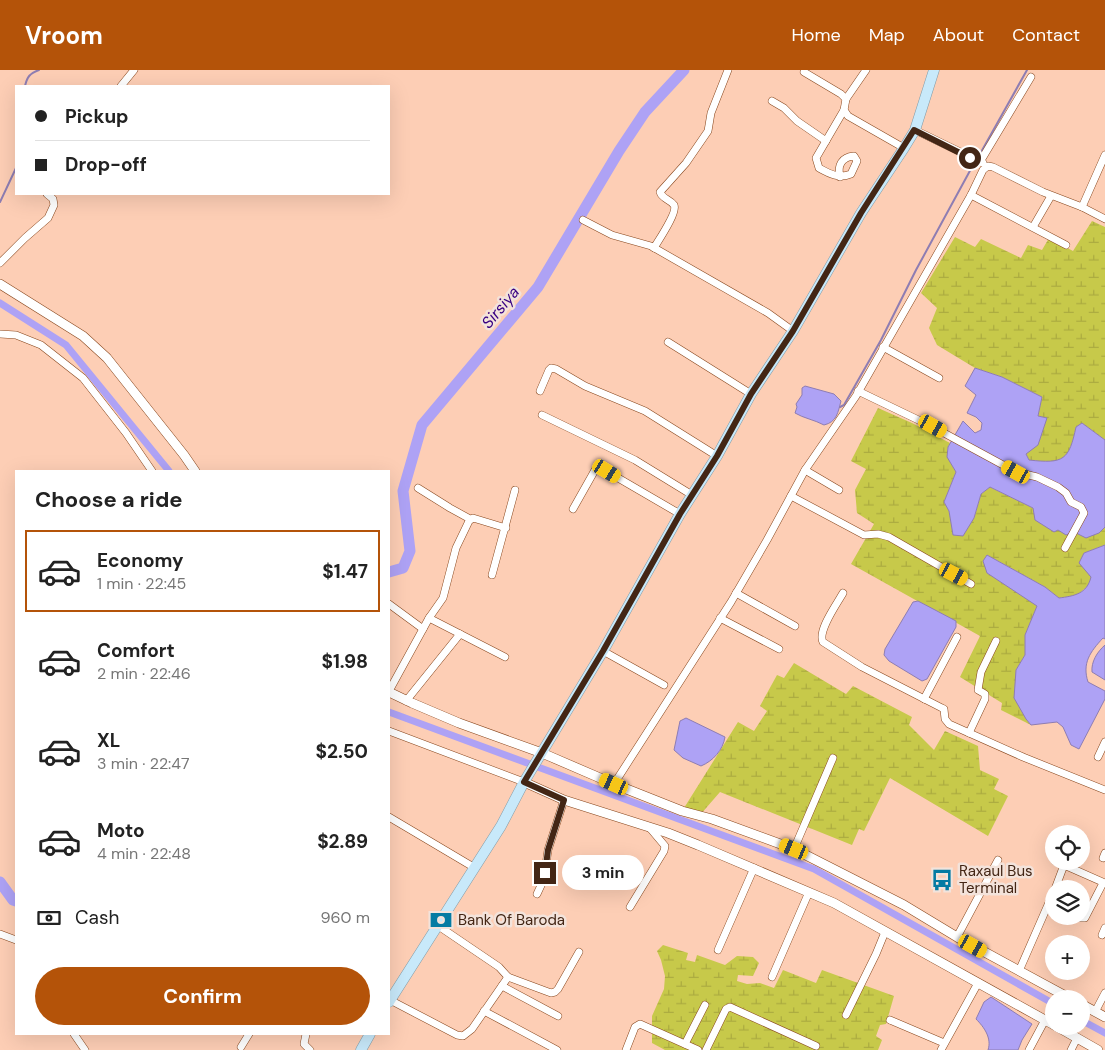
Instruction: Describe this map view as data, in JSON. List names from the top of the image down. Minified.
{"water":["Sirsiya"],"places":{"bus stop":["Raxaul Bus Terminal"],"bank":["Bank Of Baroda"]},"page":{"header":"Vroom","nav":["Home","Map","About","Contact"],"banner":["Pickup","Drop-off"],"heading":"Choose a ride","list":[{"name":"Economy","note":"1 min · 22:45","value":"$1.47"},{"name":"Comfort","note":"2 min · 22:46","value":"$1.98"},{"name":"XL","note":"3 min · 22:47","value":"$2.50"},{"name":"Moto","note":"4 min · 22:48","value":"$2.89"}],"map_buttons":["+","−"],"bubble":"3 min","pay":["Cash","960 m"],"buttons":"Confirm"}}
